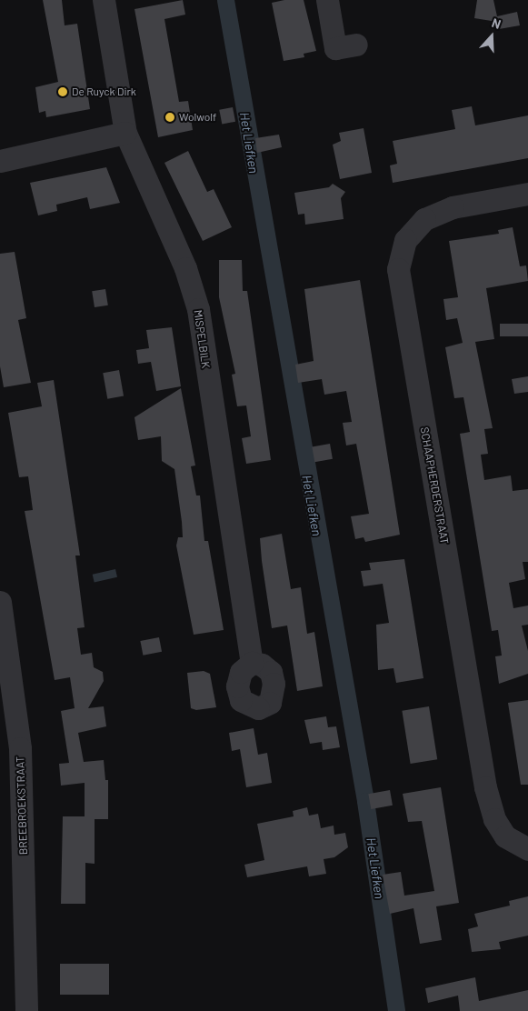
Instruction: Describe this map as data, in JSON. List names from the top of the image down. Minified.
{"streets":{"street":["MISPELBILK","SCHAAPHERDERSTRAAT","BREEBROEKSTRAAT"]},"water":["Het Liefken"],"places":["De Ruyck Dirk","Wolwolf"],"north":"top"}
